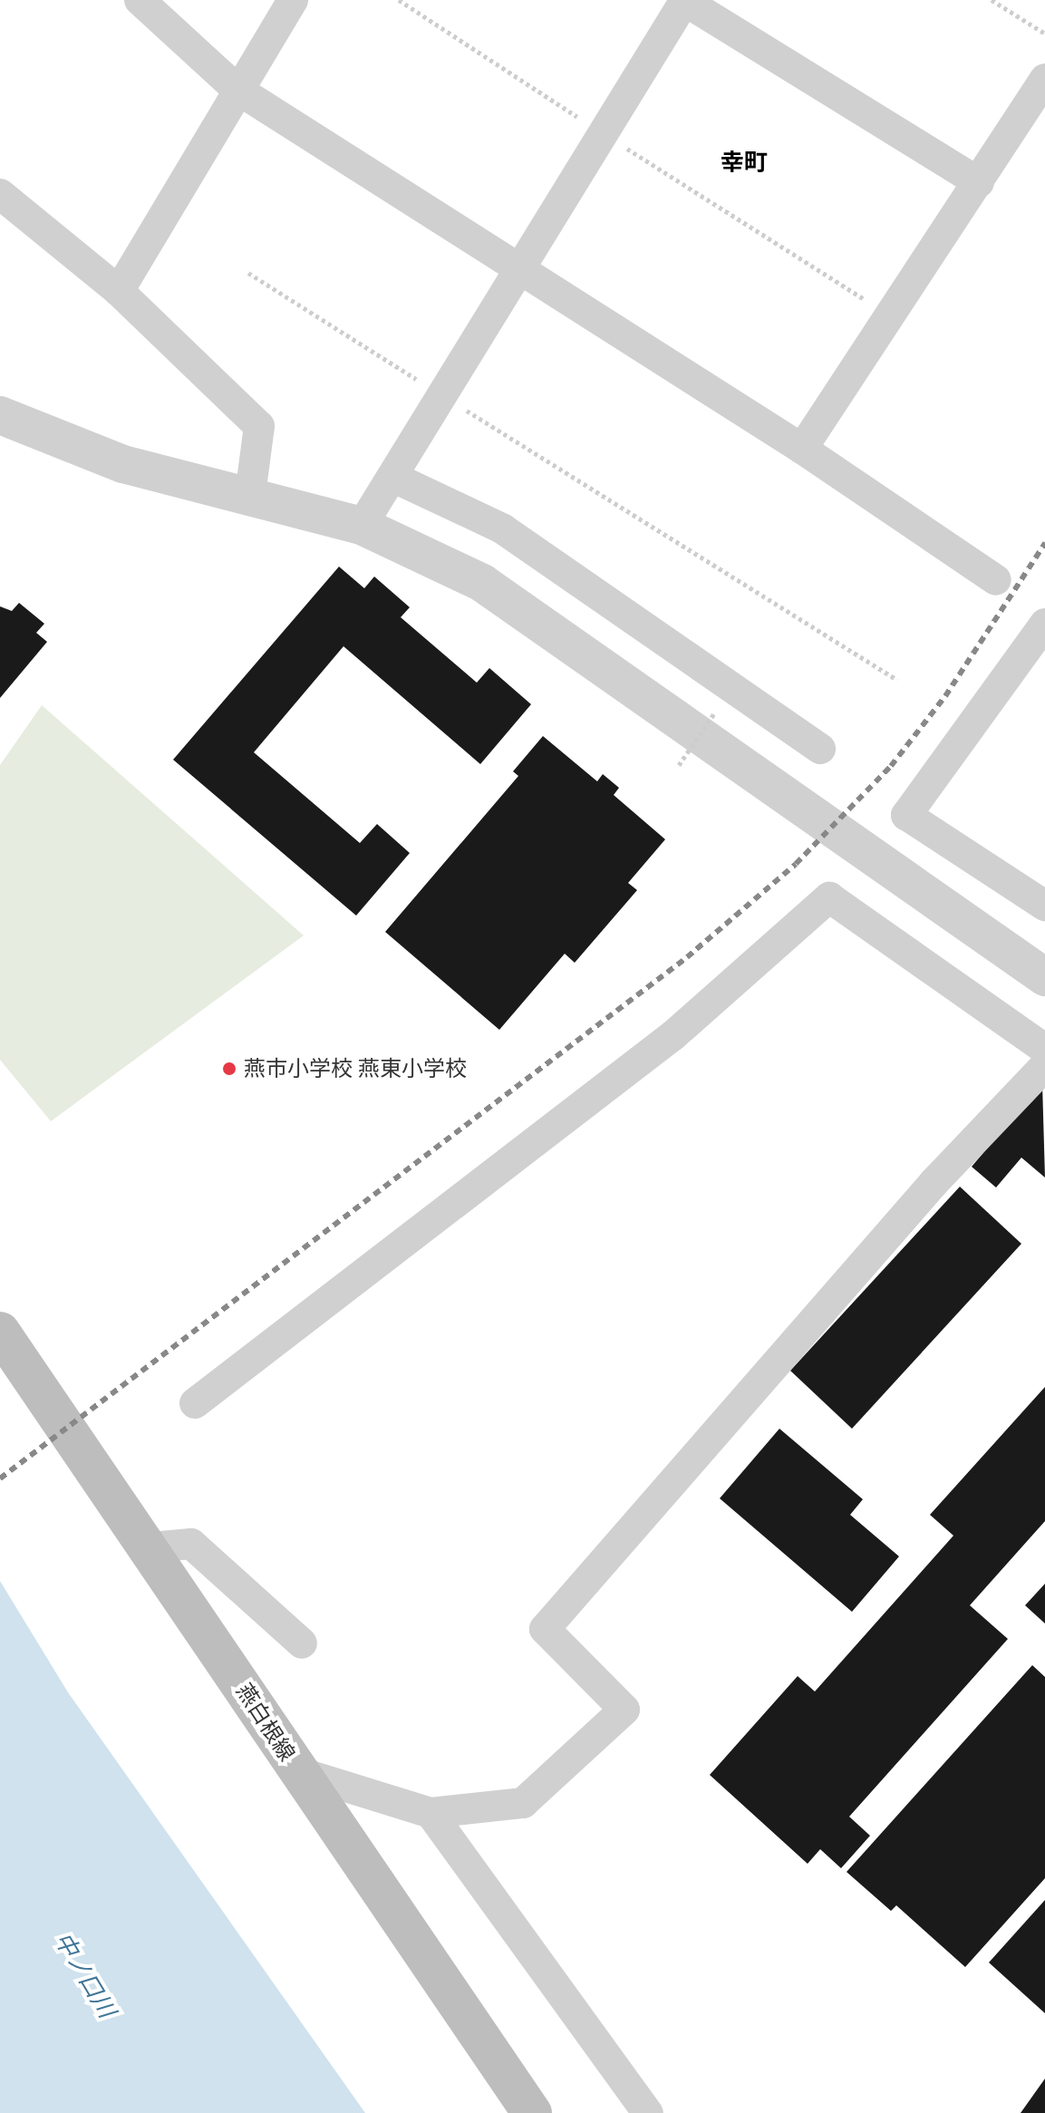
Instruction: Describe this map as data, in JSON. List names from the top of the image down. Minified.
{"streets":{"main road":["燕白根線"]},"districts":["幸町"],"water":["中ノ口川"],"places":["燕市小学校 燕東小学校"]}
